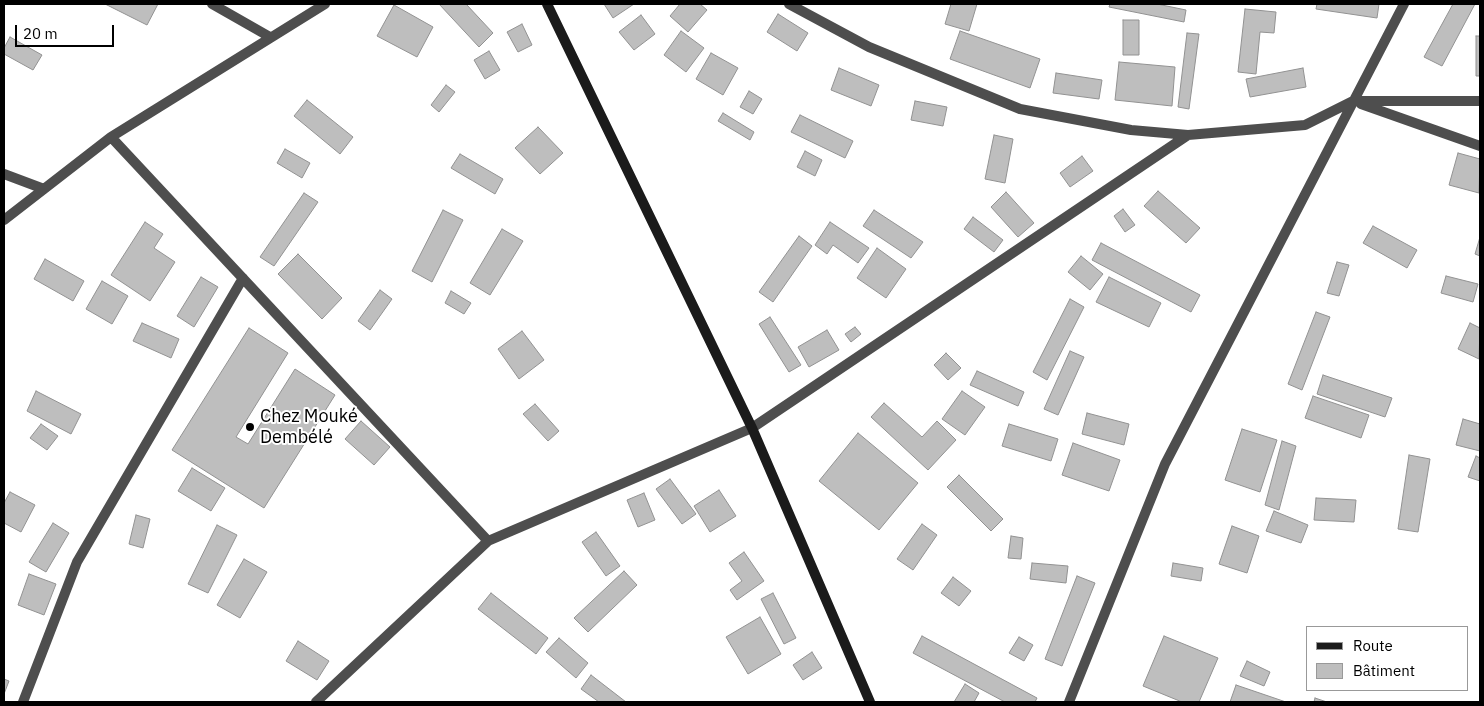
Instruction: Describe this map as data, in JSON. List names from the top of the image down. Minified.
{"places":["Chez Mouké Dembélé"],"legend":["Route","Bâtiment"],"scale_bar":"20 m"}
